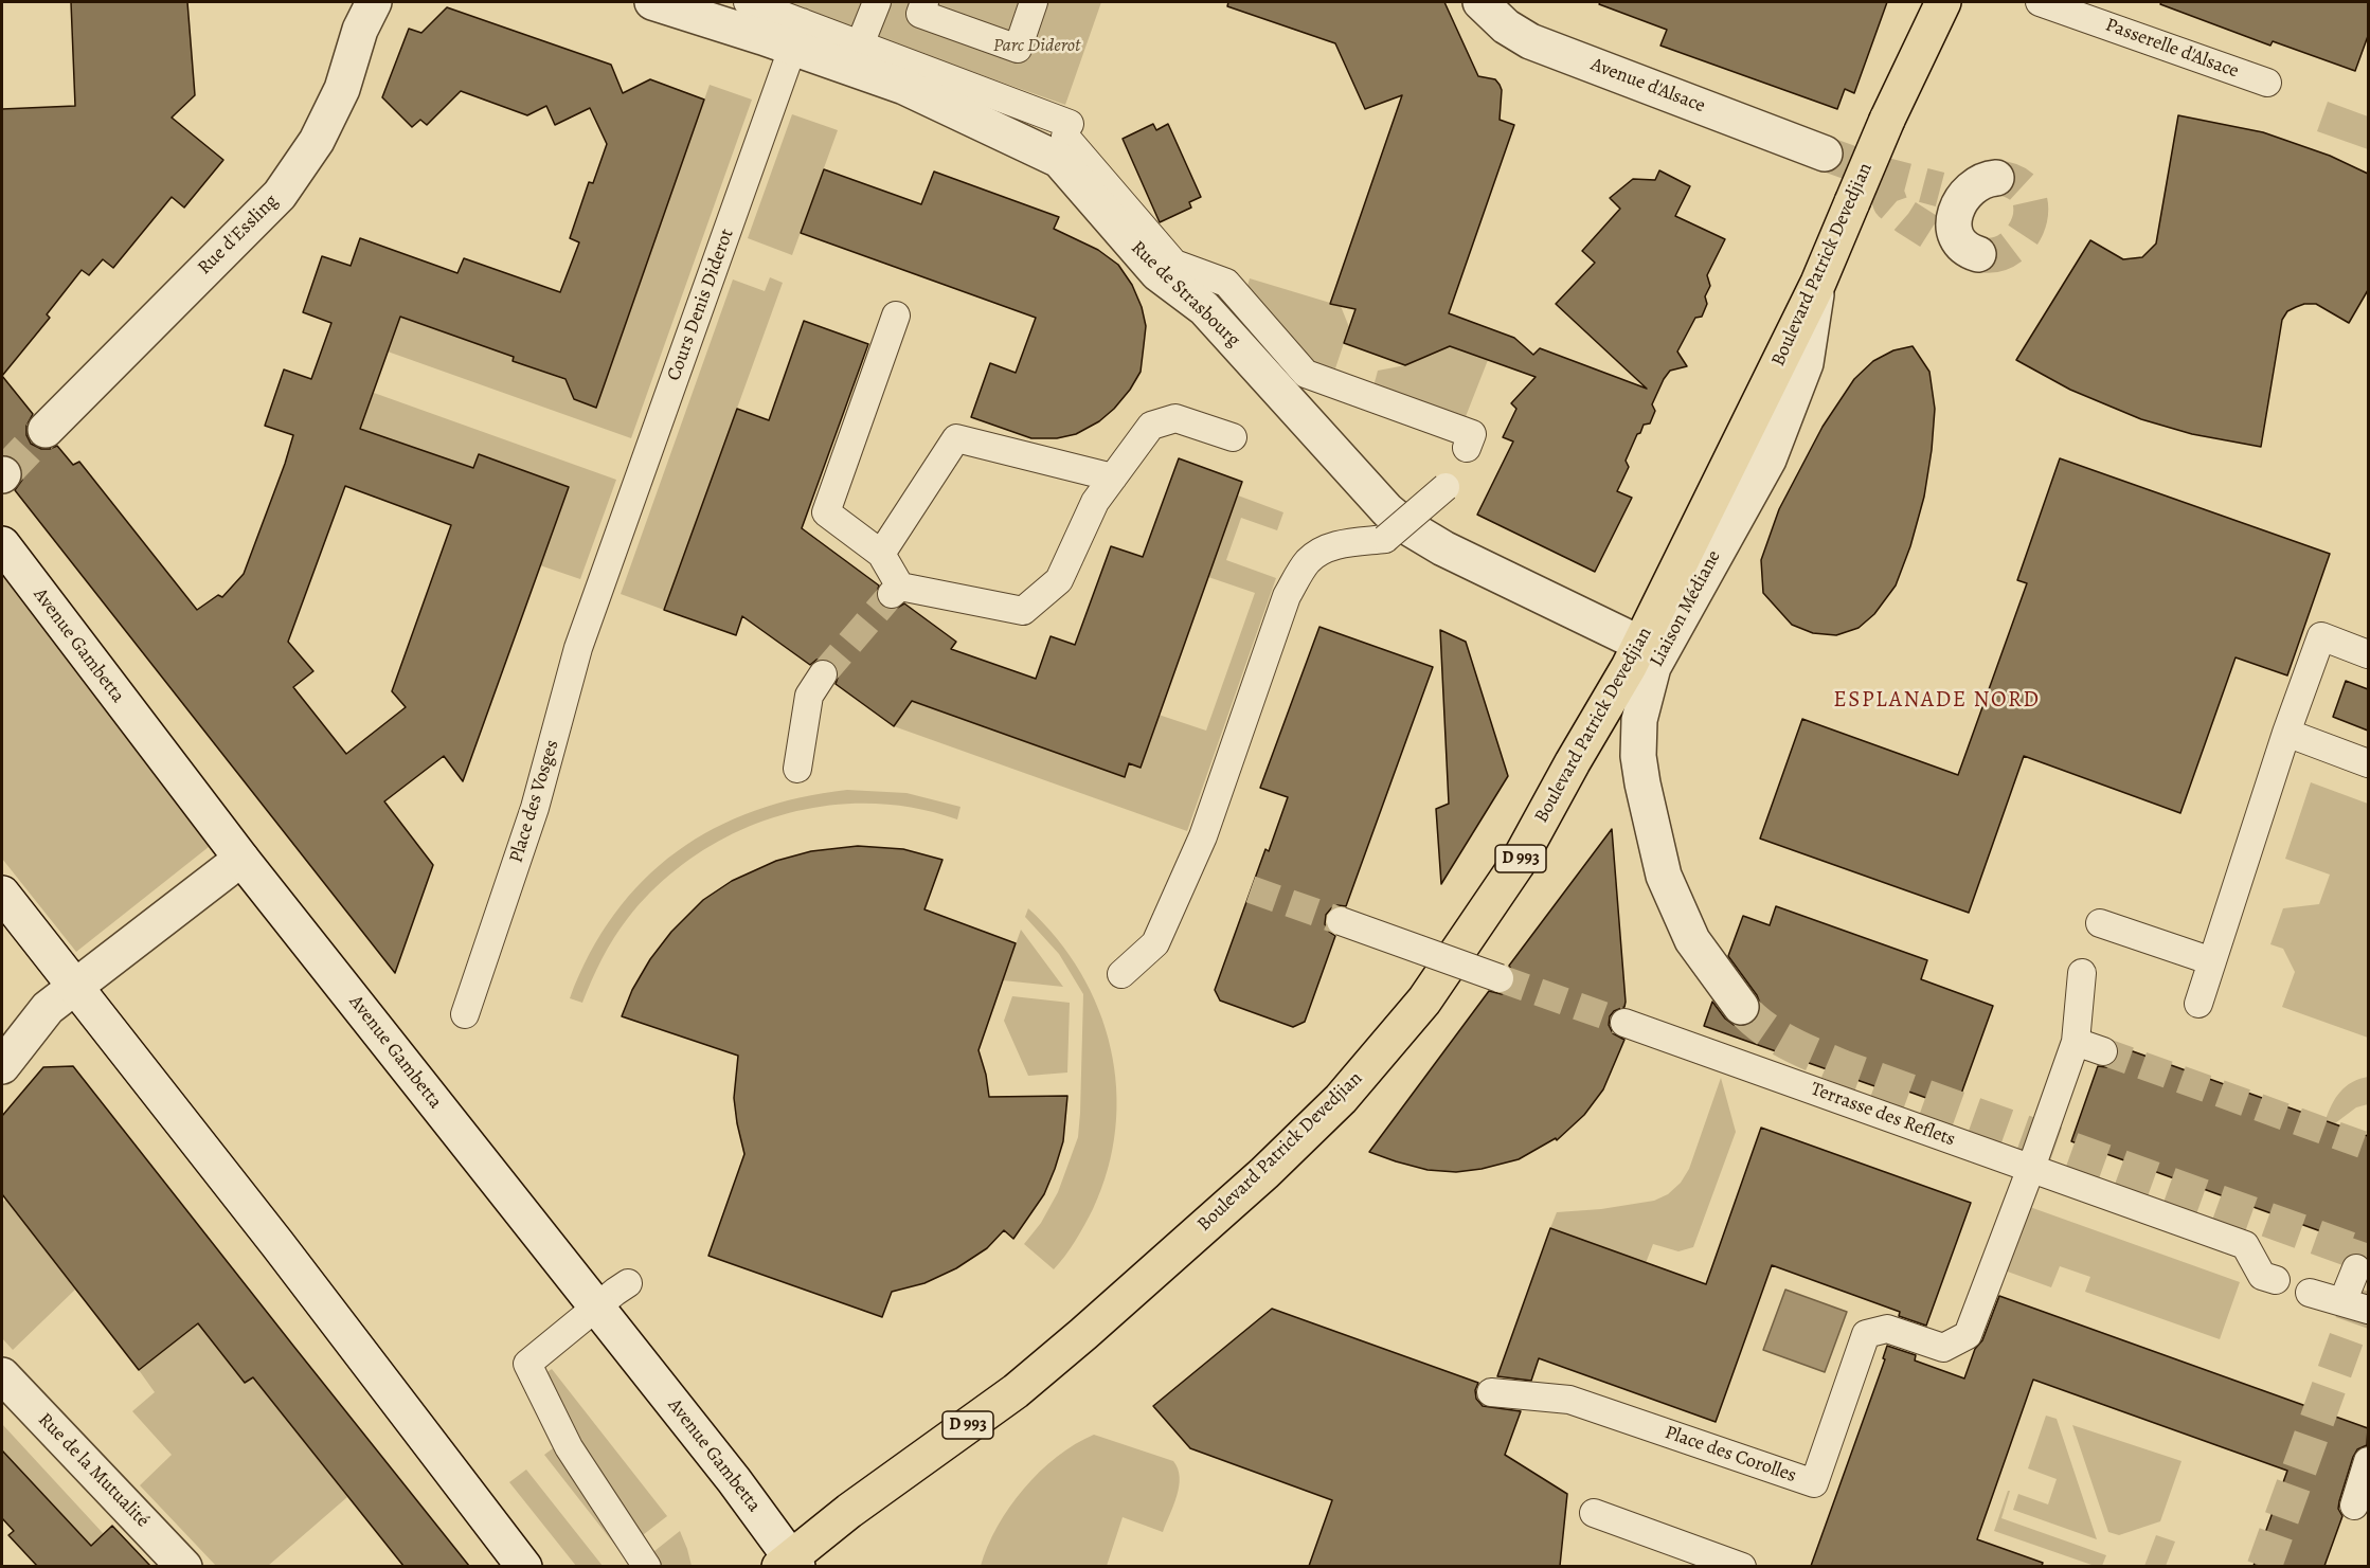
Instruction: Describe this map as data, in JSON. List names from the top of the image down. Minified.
{"streets":{"main road":["Boulevard Patrick Devedjian","D 993"],"street":["Passerelle d'Alsace","Avenue d'Alsace","Rue d'Essling","Rue de Strasbourg","Cours Denis Diderot","Liaison Médiane","Avenue Gambetta","Place des Vosges","Terrasse des Reflets","Place des Corolles","Rue de la Mutualité"]},"crossings":[["Boulevard Patrick Devedjian","Rue de Strasbourg"],["Boulevard Patrick Devedjian","Liaison Médiane"],["Boulevard Patrick Devedjian","Avenue Gambetta"],["Rue de Strasbourg","Cours Denis Diderot"],["Cours Denis Diderot","Place des Vosges"],["Terrasse des Reflets","Place des Corolles"]],"districts":["ESPLANADE NORD"],"parks":["Parc Diderot"]}
